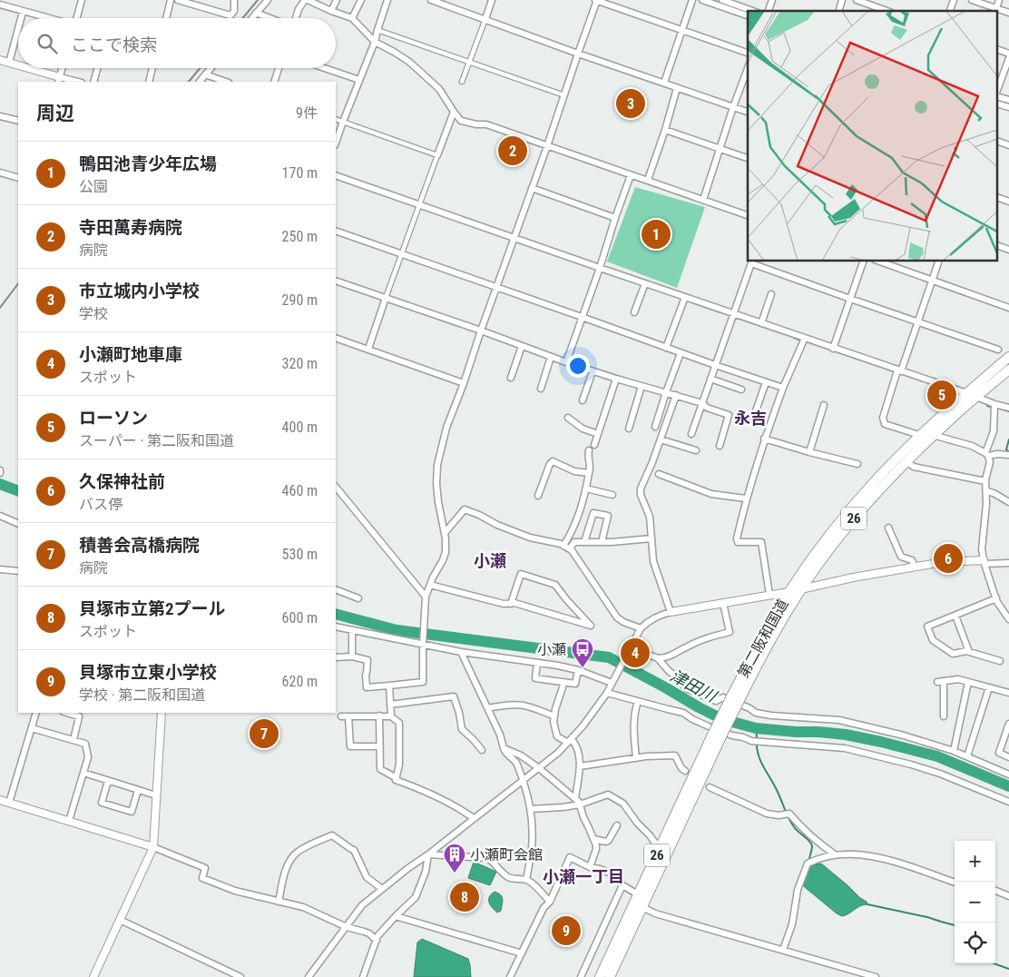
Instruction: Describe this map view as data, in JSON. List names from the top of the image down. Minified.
{"streets":{"highway":["26","第二阪和国道"]},"districts":["永吉","小瀬","小瀬一丁目"],"water":["津田川"],"places":{"bus stop":["小瀬"],"building":["小瀬町会館"]},"page":{"search":"ここで検索","heading":["周辺","9件"],"pins":["3","2","1","5","6","4","7","8","9"],"list":[{"mark":"1","name":"鴨田池青少年広場","note":"公園","value":"170 m"},{"mark":"2","name":"寺田萬寿病院","note":"病院","value":"250 m"},{"mark":"3","name":"市立城内小学校","note":"学校","value":"290 m"},{"mark":"4","name":"小瀬町地車庫","note":"スポット","value":"320 m"},{"mark":"5","name":"ローソン","note":"スーパー · 第二阪和国道","value":"400 m"},{"mark":"6","name":"久保神社前","note":"バス停","value":"460 m"},{"mark":"7","name":"積善会高橋病院","note":"病院","value":"530 m"},{"mark":"8","name":"貝塚市立第2プール","note":"スポット","value":"600 m"},{"mark":"9","name":"貝塚市立東小学校","note":"学校 · 第二阪和国道","value":"620 m"}],"map_buttons":["+","−"]}}
